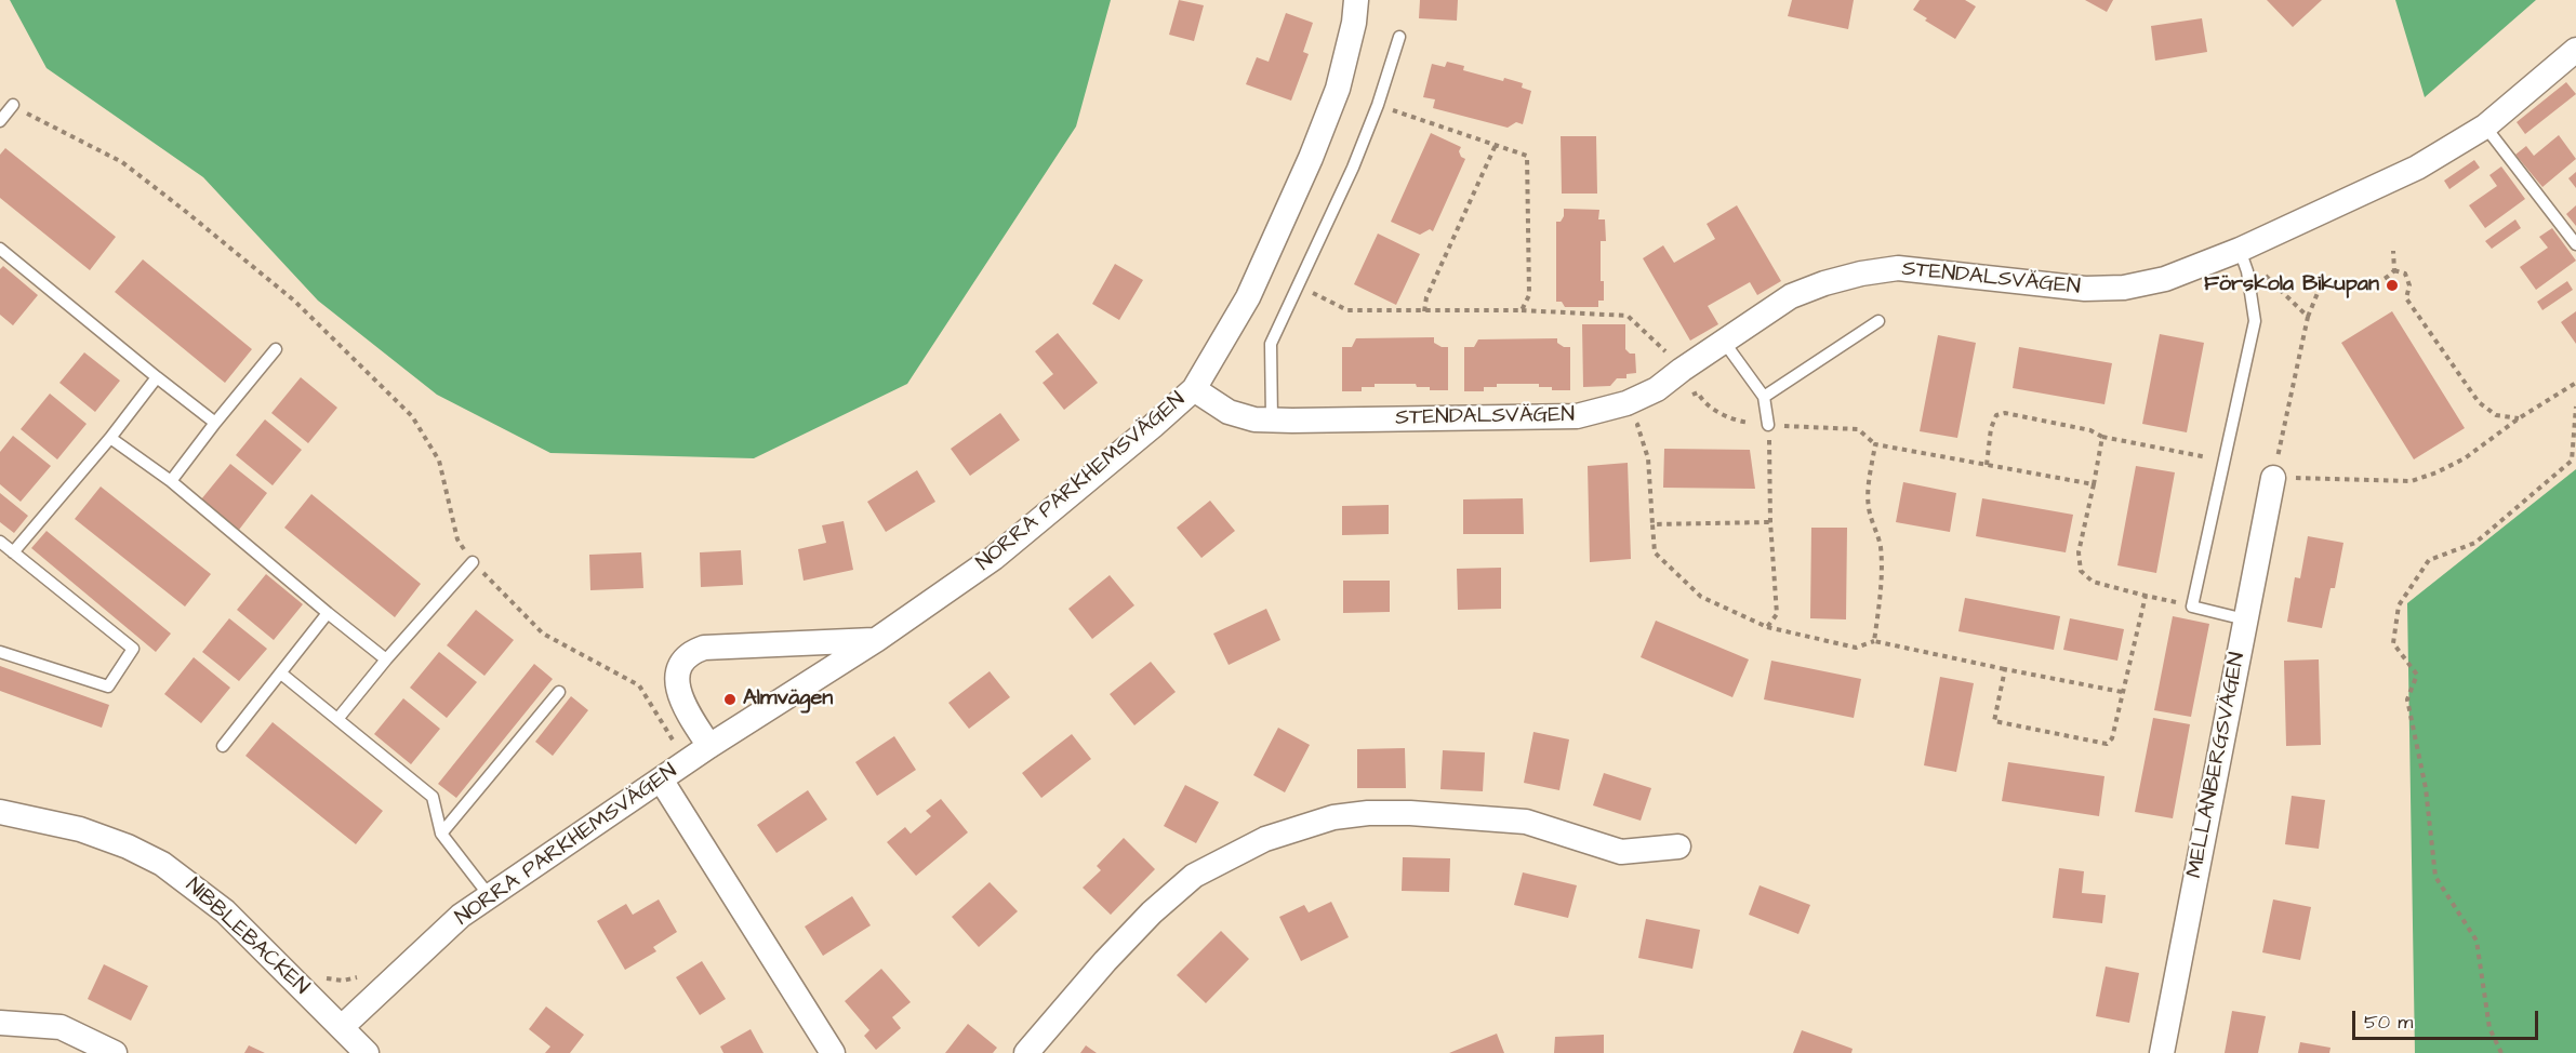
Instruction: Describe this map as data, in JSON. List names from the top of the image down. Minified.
{"streets":{"street":["STENDALSVÄGEN","NORRA PARKHEMSVÄGEN","MELLANBERGSVÄGEN","NIBBLEBACKEN"]},"crossings":[["STENDALSVÄGEN","NORRA PARKHEMSVÄGEN"],["NORRA PARKHEMSVÄGEN","NIBBLEBACKEN"]],"places":["Förskola Bikupan","Almvägen"],"scale_bar":"50 m"}
